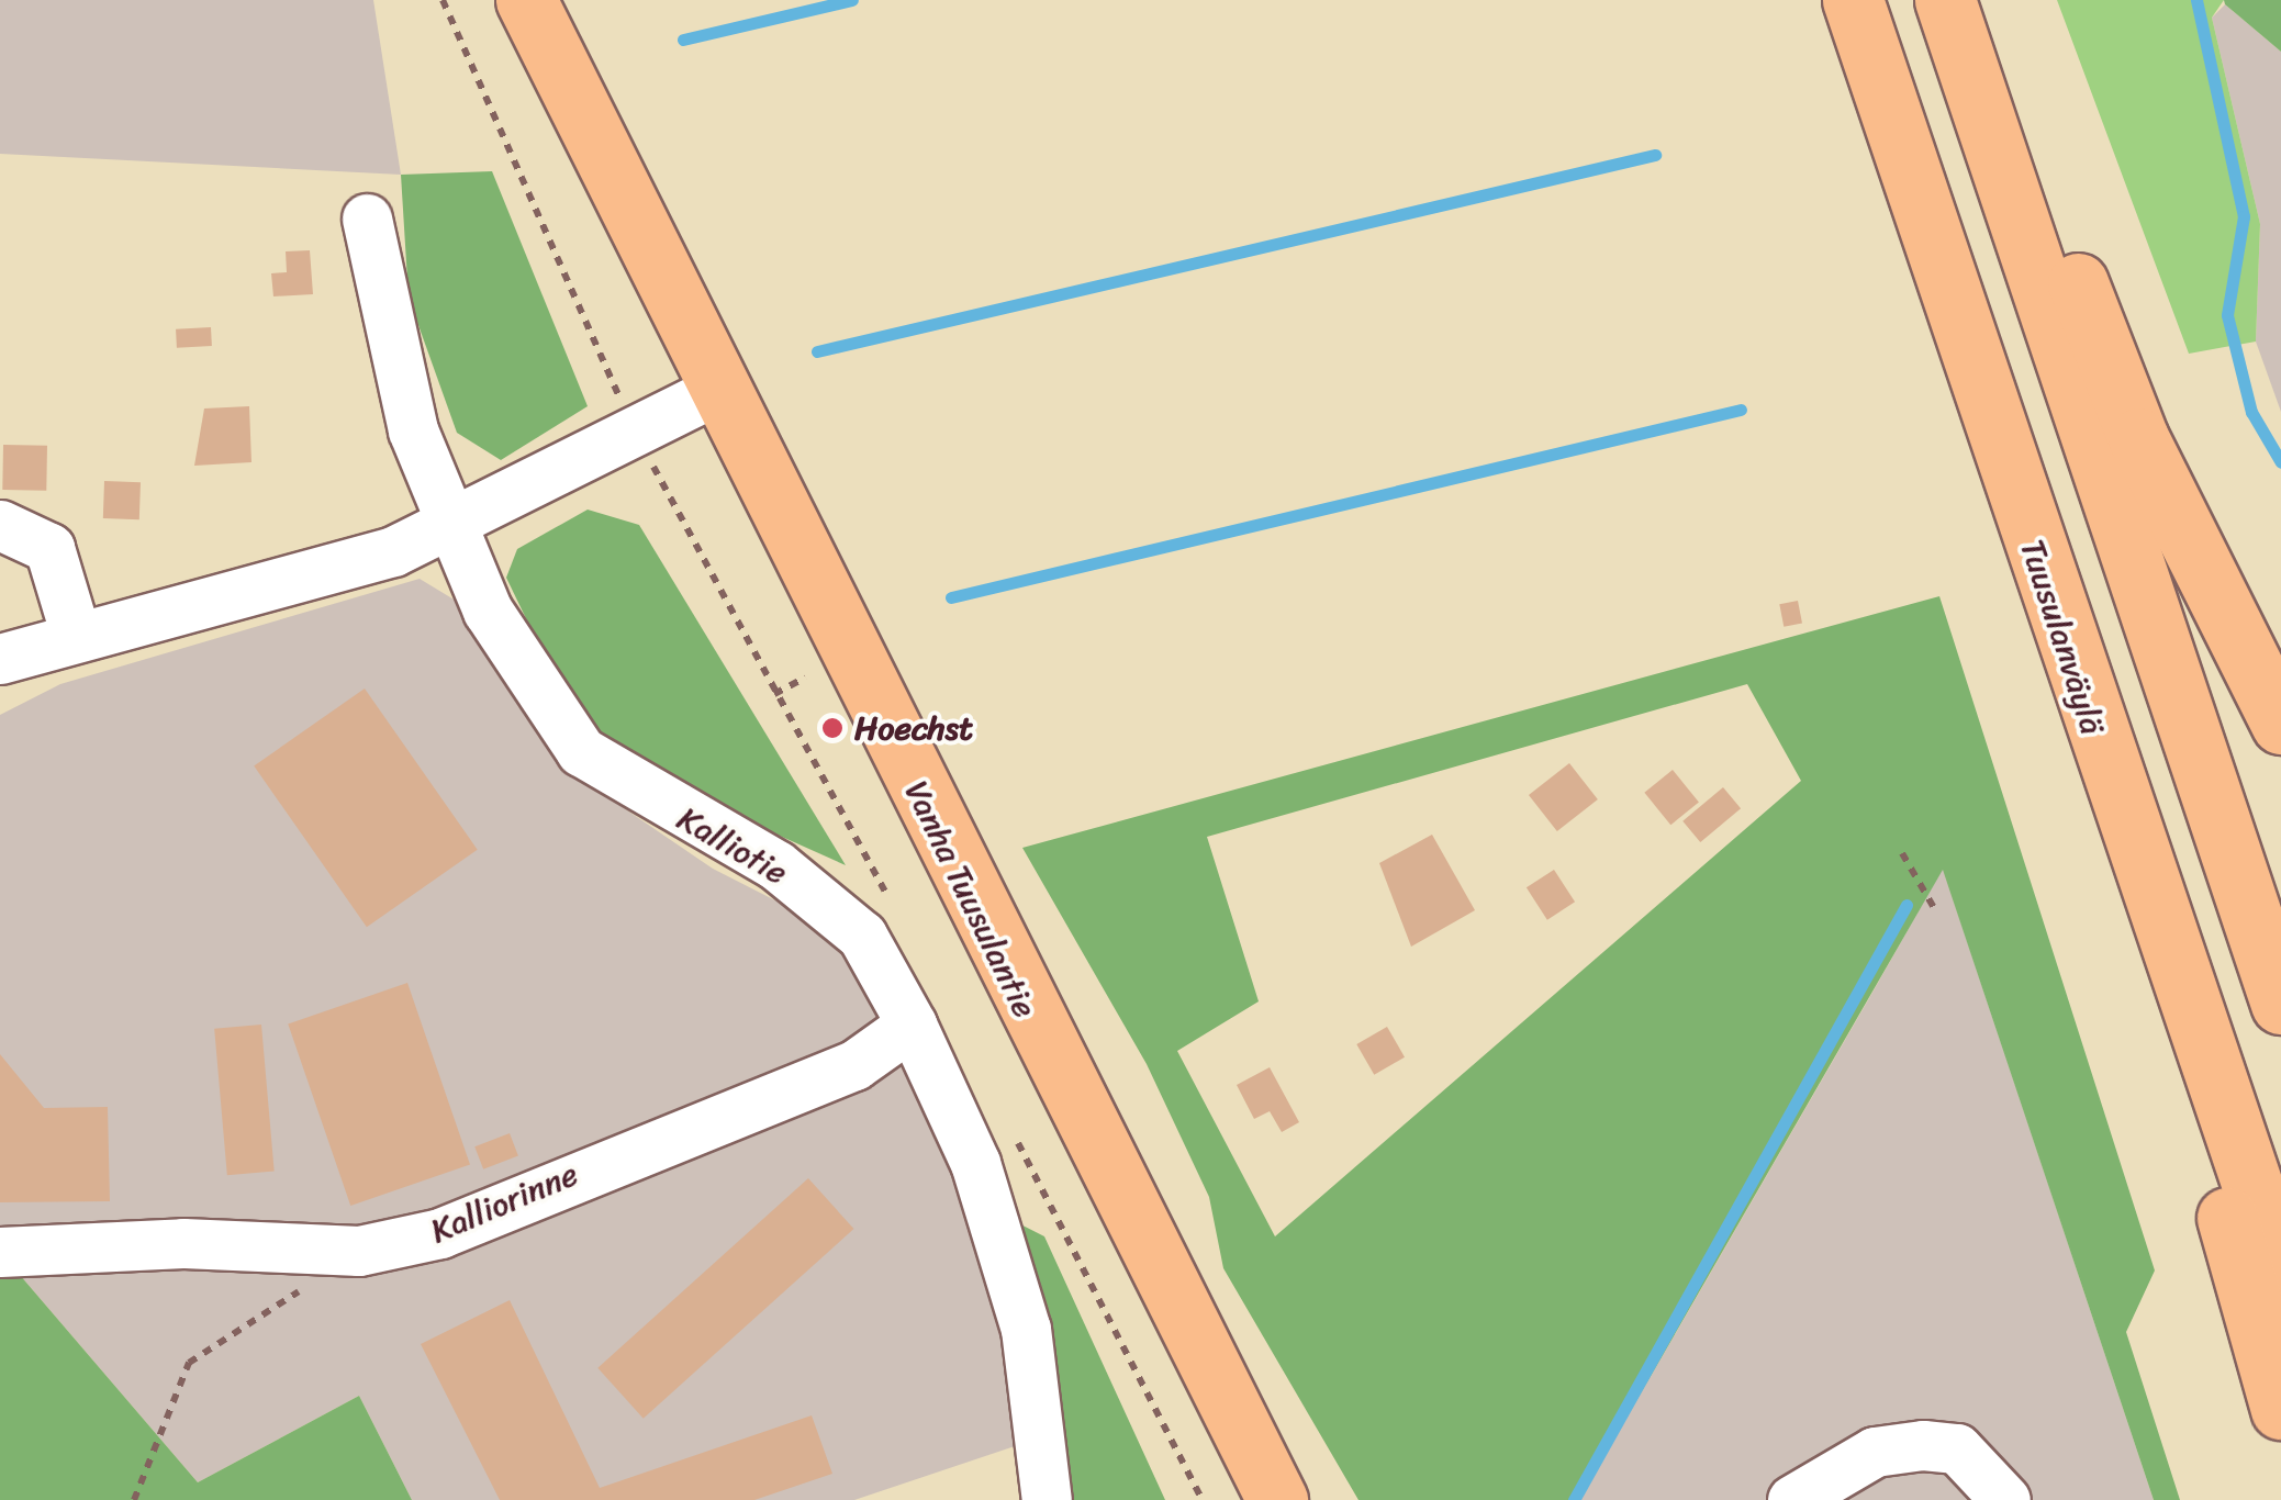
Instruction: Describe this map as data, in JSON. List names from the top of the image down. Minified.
{"streets":{"main road":["Tuusulanväylä","Vanha Tuusulantie"],"street":["Kalliotie","Kalliorinne"]},"crossings":[["Kalliotie","Kalliorinne"]],"places":["Hoechst"]}
